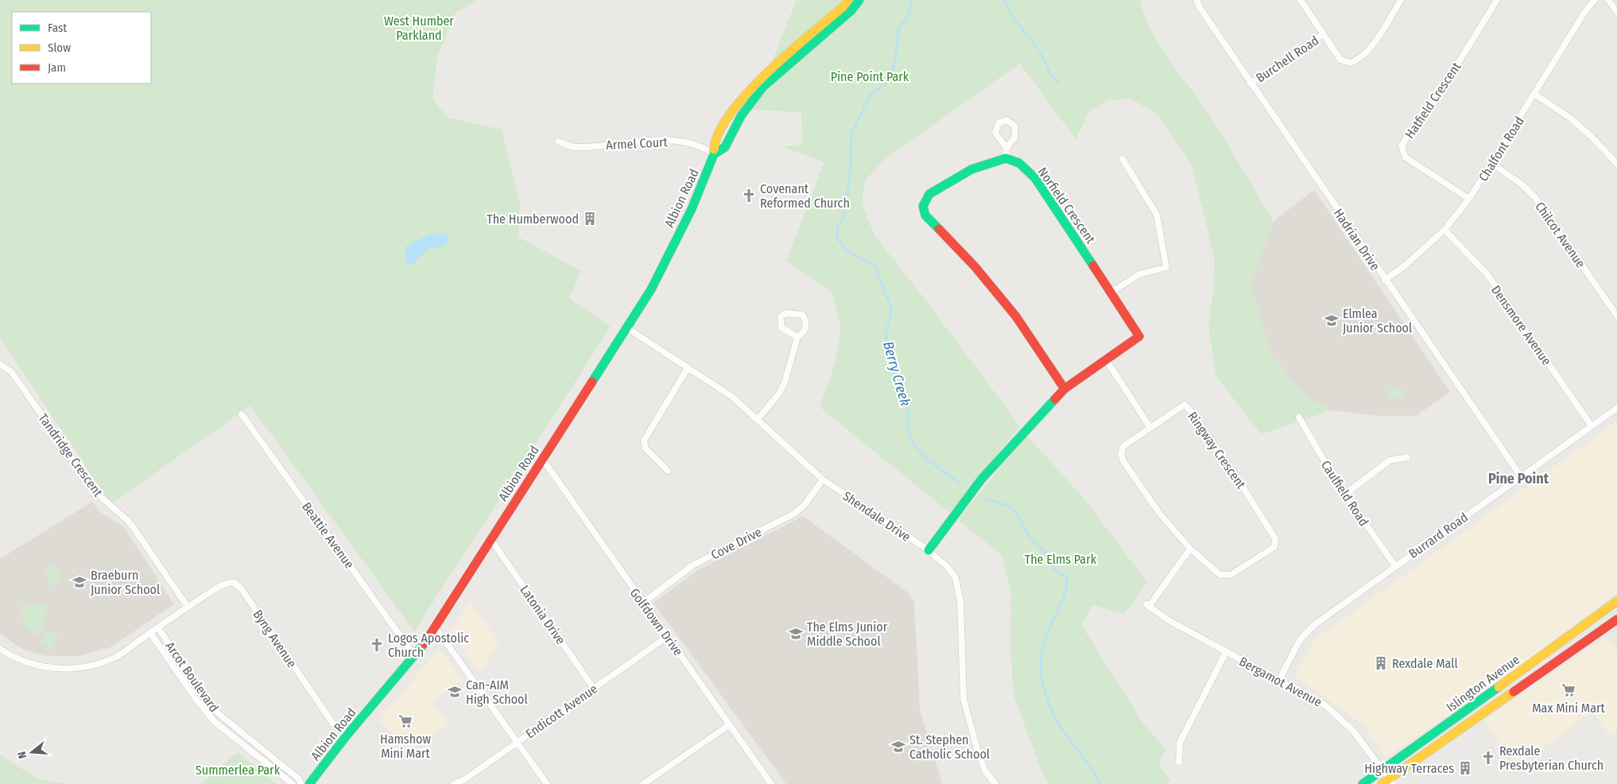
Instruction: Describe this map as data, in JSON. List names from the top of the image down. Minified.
{"streets":{"main road":["Albion Road","Norfield Crescent","Islington Avenue"],"street":["Burchell Road","Hatfield Crescent","Armel Court","Chalfont Road","Chilcot Avenue","Hadrian Drive","Densmore Avenue","Ringway Crescent","Tandridge Crescent","Caulfield Road","Shendale Drive","Beattie Avenue","Burrard Road","Cove Drive","Latonia Drive","Golfdown Drive","Byng Avenue","Arcot Boulevard","Bergamot Avenue","Endicott Avenue"]},"crossings":[["Burchell Road","Hadrian Drive"],["Hatfield Crescent","Chalfont Road"],["Armel Court","Albion Road"],["Chalfont Road","Chilcot Avenue"],["Chalfont Road","Hadrian Drive"],["Chalfont Road","Densmore Avenue"],["Albion Road","Shendale Drive"],["Albion Road","Beattie Avenue"],["Albion Road","Latonia Drive"],["Albion Road","Golfdown Drive"],["Albion Road","Byng Avenue"],["Norfield Crescent","Shendale Drive"],["Hadrian Drive","Burrard Road"],["Densmore Avenue","Burrard Road"],["Ringway Crescent","Bergamot Avenue"],["Tandridge Crescent","Byng Avenue"],["Caulfield Road","Burrard Road"],["Shendale Drive","Cove Drive"],["Burrard Road","Bergamot Avenue"],["Cove Drive","Golfdown Drive"],["Latonia Drive","Endicott Avenue"],["Golfdown Drive","Endicott Avenue"],["Bergamot Avenue","Islington Avenue"]],"districts":["Pine Point"],"water":["Berry Creek"],"parks":["West Humber Parkland","Pine Point Park","The Elms Park","Summerlea Park"],"places":{"church":["Covenant Reformed Church","Logos Apostolic Church","Rexdale Presbyterian Church"],"building":["The Humberwood","Rexdale Mall","Highway Terraces"],"school or university":["Elmlea Junior School","Braeburn Junior School","The Elms Junior Middle School","Can-AIM High School","St. Stephen Catholic School"],"supermarket":["Max Mini Mart","Hamshow Mini Mart"]},"legend":["Fast","Slow","Jam"],"north":"left"}
